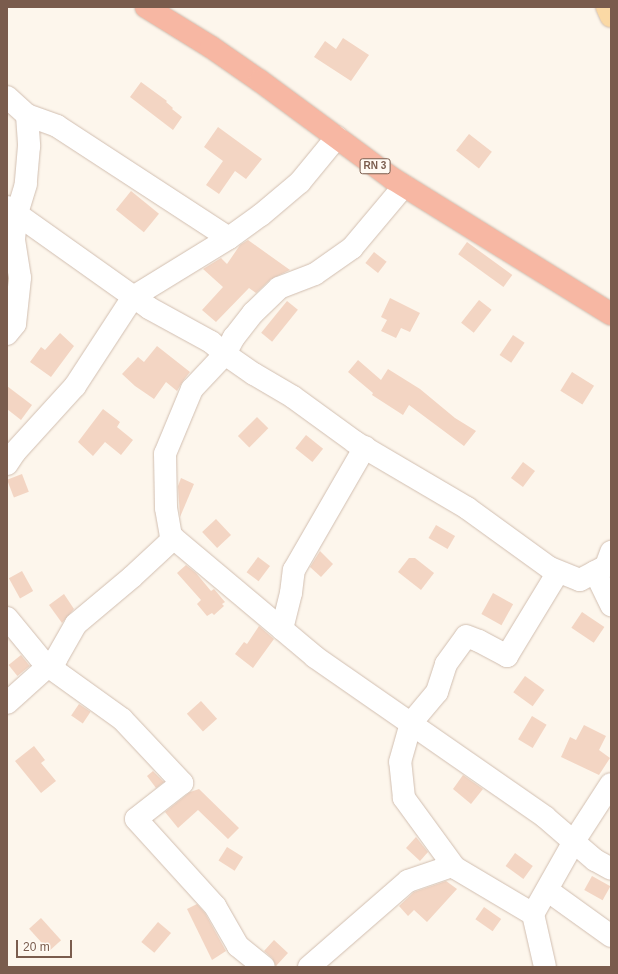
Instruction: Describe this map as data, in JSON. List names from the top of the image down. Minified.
{"streets":{"highway":["RN 3"]},"scale_bar":"20 m"}
